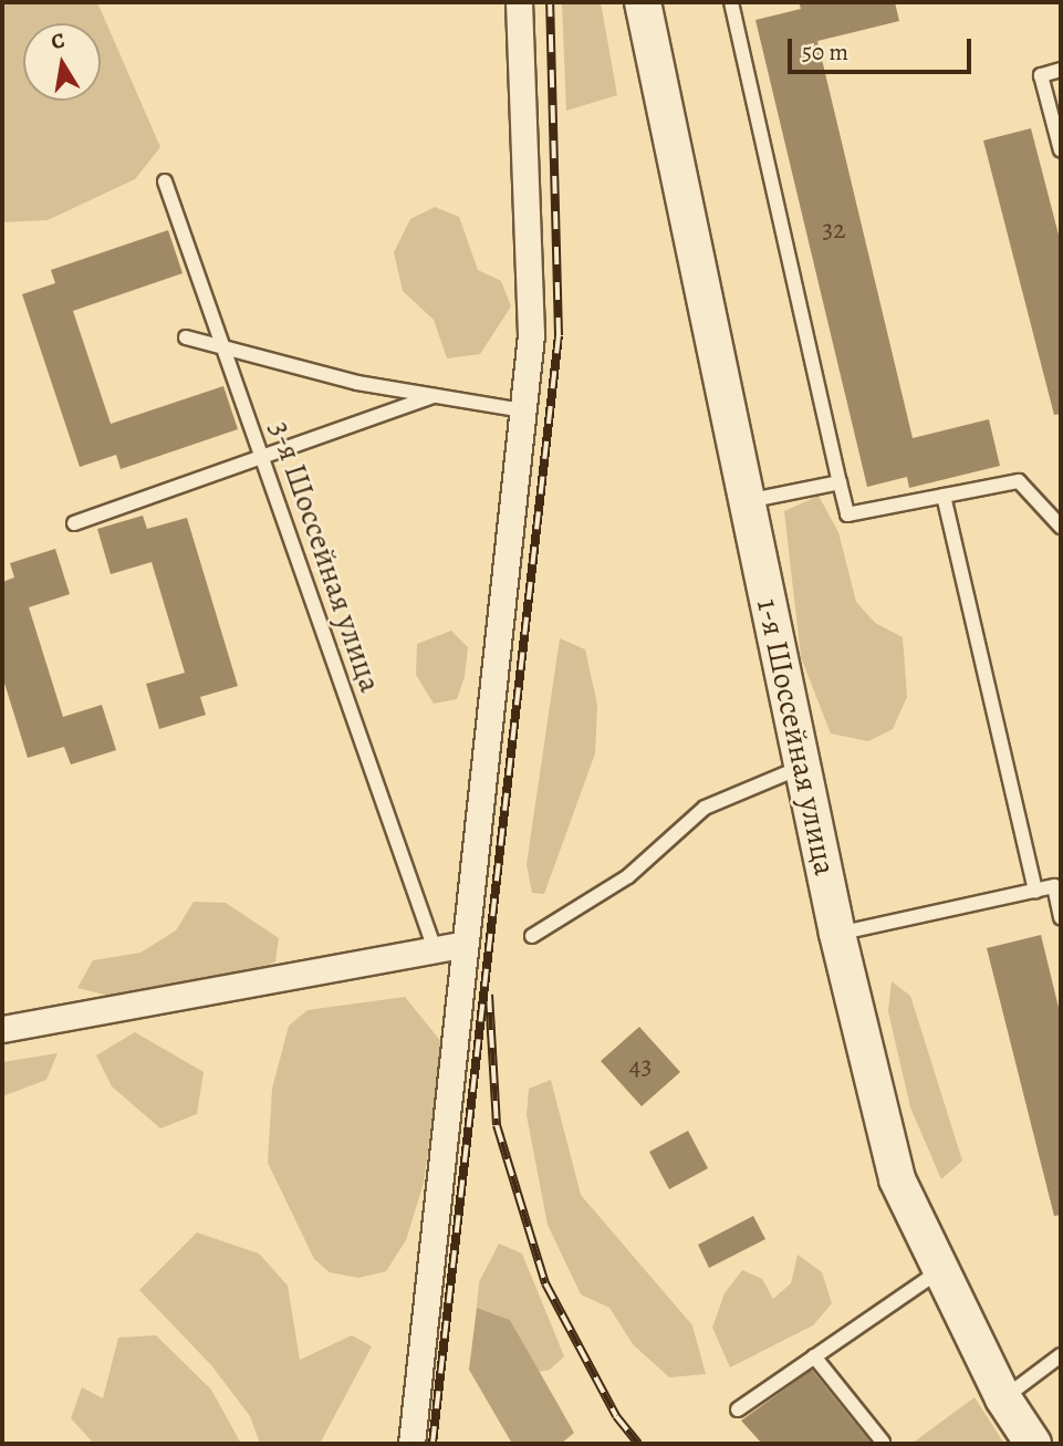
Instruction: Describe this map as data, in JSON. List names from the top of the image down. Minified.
{"streets":{"street":["1-я Шоссейная улица"],"lane":["3-я Шоссейная улица"]},"house_numbers":["32","43"],"scale_bar":"50 m","north":"top"}
